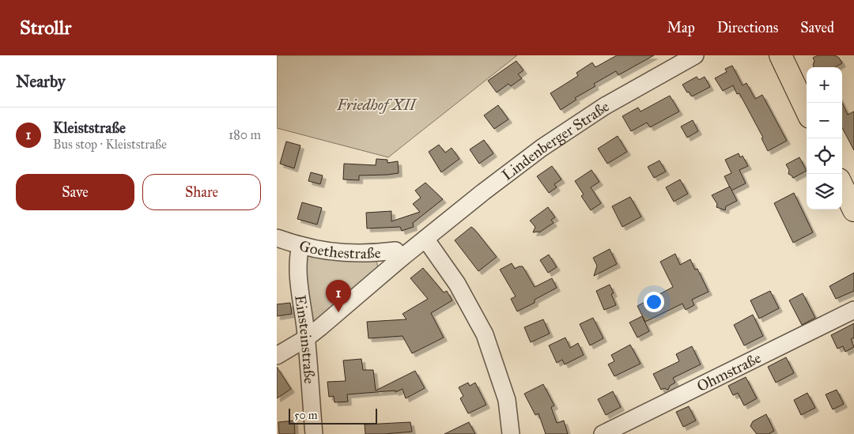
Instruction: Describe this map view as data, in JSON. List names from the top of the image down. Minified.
{"streets":{"street":["Lindenberger Straße","Goethestraße","Einsteinstraße","Ohmstraße"]},"crossings":[["Lindenberger Straße","Goethestraße"],["Lindenberger Straße","Einsteinstraße"],["Goethestraße","Einsteinstraße"]],"parks":["Friedhof XII"],"scale_bar":"50 m","page":{"header":"Strollr","nav":["Map","Directions","Saved"],"heading":"Nearby","map_buttons":["+","−"],"list":[{"mark":"1","name":"Kleiststraße","note":"Bus stop · Kleiststraße","value":"180 m"}],"buttons":["Save","Share"],"pins":"1","scale":"50 m"}}
